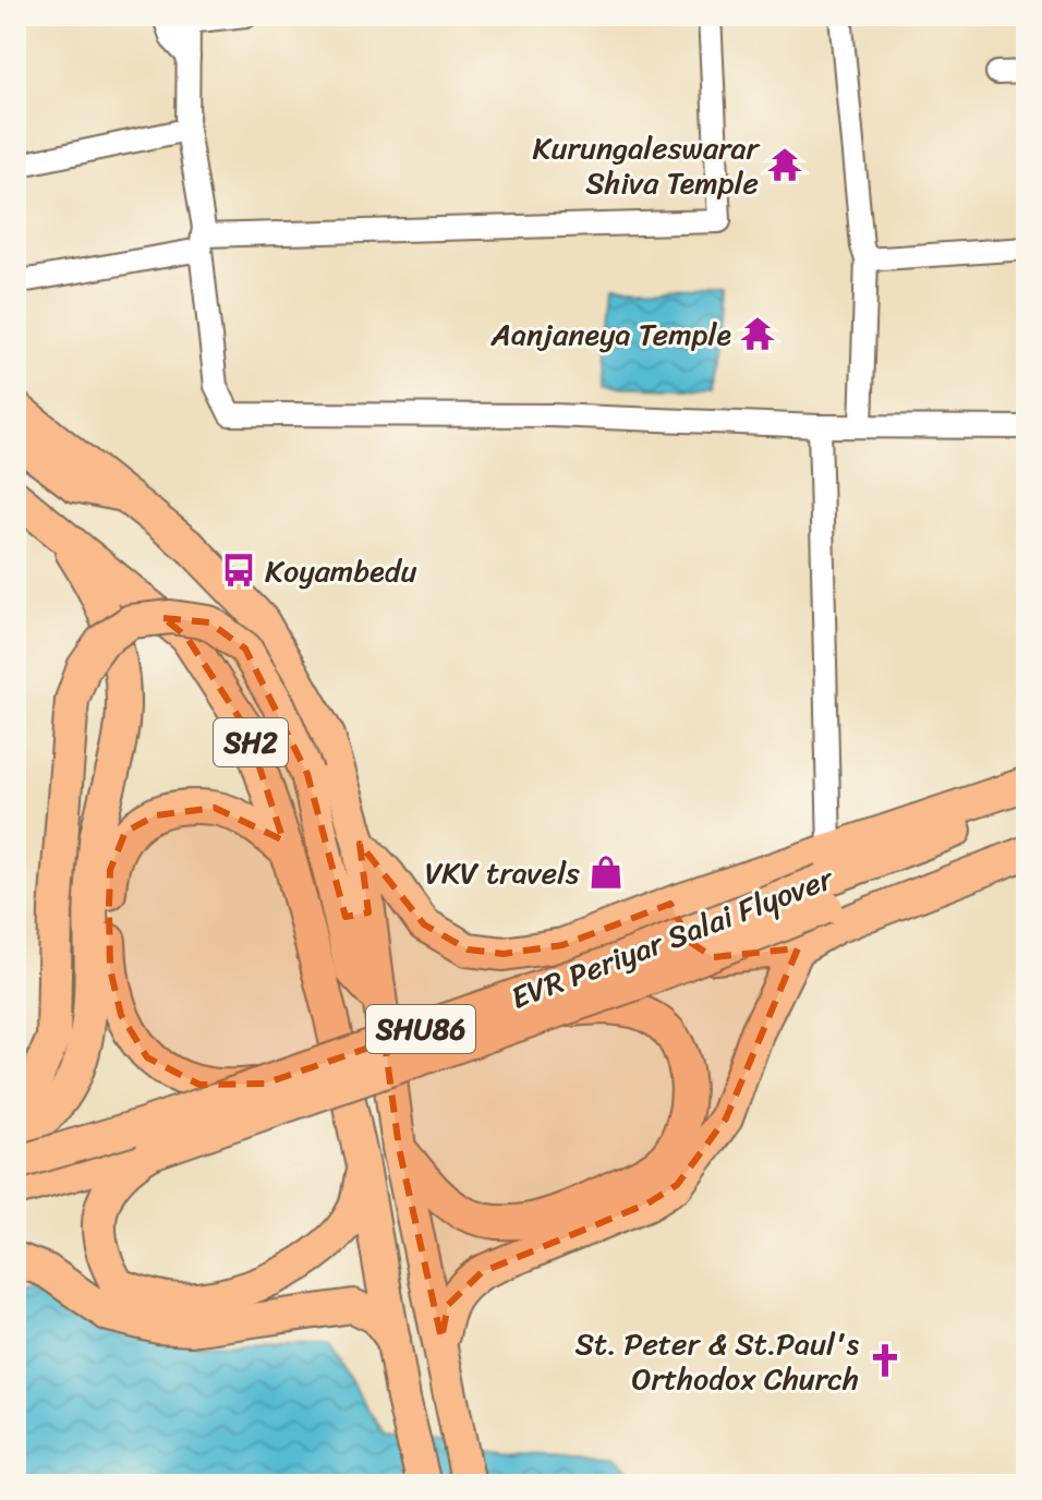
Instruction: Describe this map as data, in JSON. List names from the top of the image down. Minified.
{"streets":{"main road":["SH2","EVR Periyar Salai Flyover","SHU86"]},"places":{"temple":["Kurungaleswarar Shiva Temple","Aanjaneya Temple"],"bus stop":["Koyambedu"],"shop":["VKV travels"],"church":["St. Peter & St.Paul's Orthodox Church"]}}
